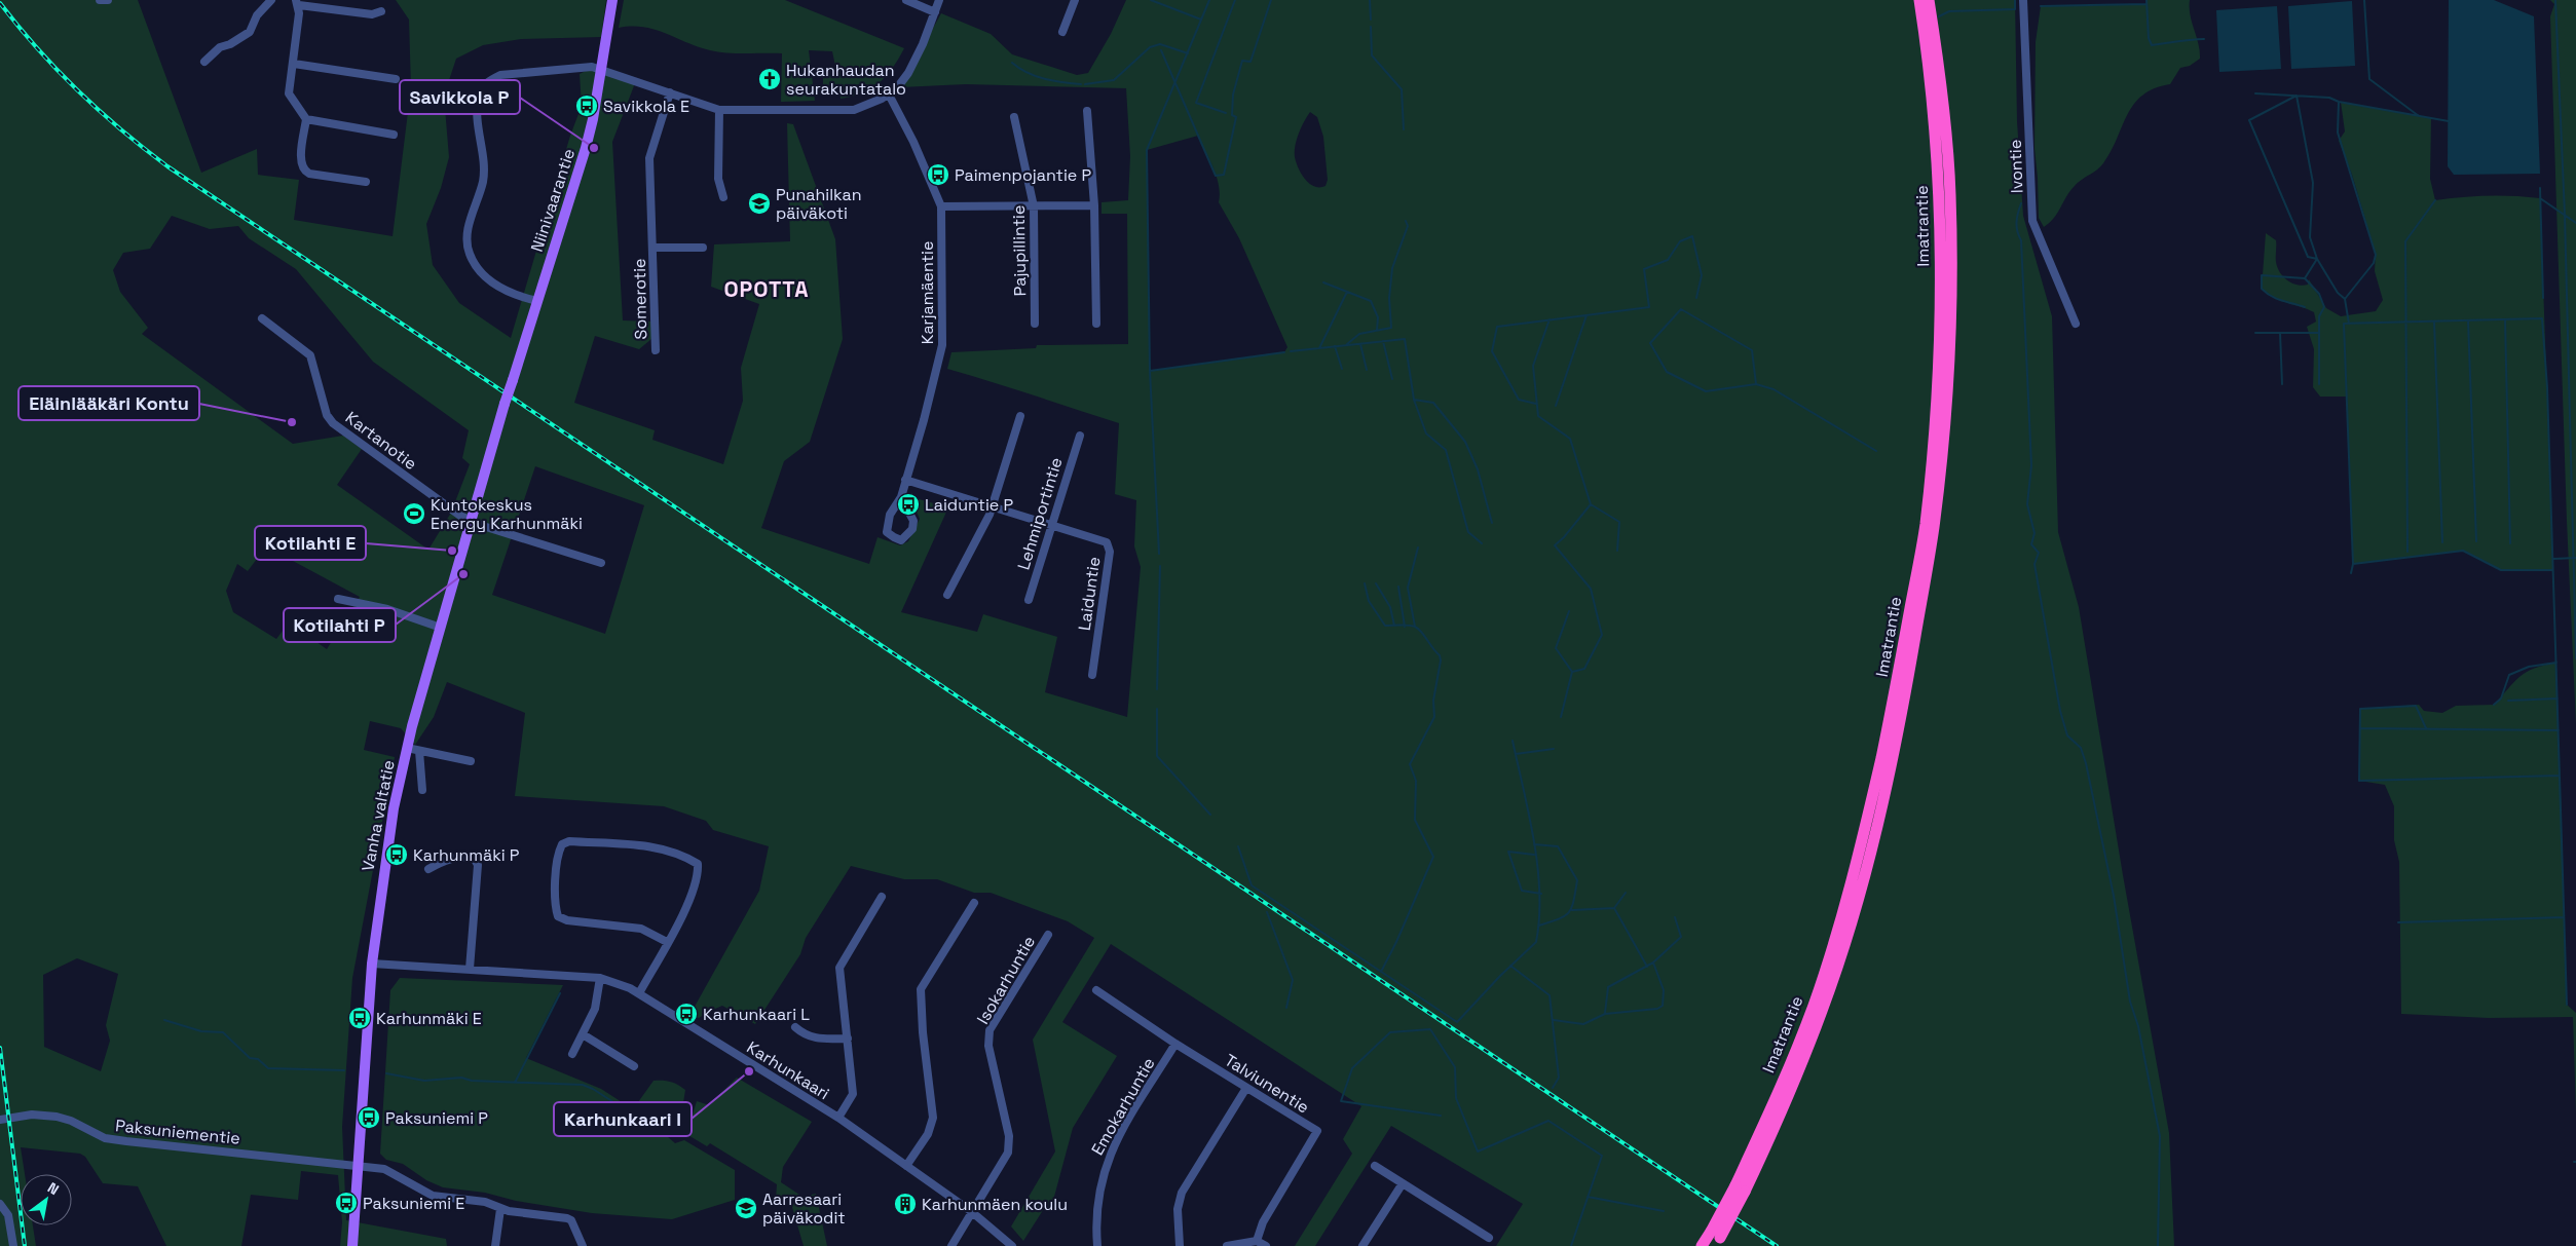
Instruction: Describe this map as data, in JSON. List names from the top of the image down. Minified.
{"streets":{"highway":["Imatrantie"],"main road":["Niinivaarantie","Vanha valtatie"],"street":["Ivontie","Pajupillintie","Karjamäentie","Somerotie","Kartanotie","Lehmiportintie","Laiduntie","Isokarhuntie","Karhunkaari","Talviunentie","Emokarhuntie","Paksuniementie"]},"crossings":[["Niinivaarantie","Vanha valtatie"],["Karjamäentie","Laiduntie"],["Kartanotie","Vanha valtatie"],["Lehmiportintie","Laiduntie"],["Vanha valtatie","Karhunkaari"],["Vanha valtatie","Paksuniementie"],["Isokarhuntie","Karhunkaari"],["Talviunentie","Emokarhuntie"]],"districts":["OPOTTA"],"places":{"church":["Hukanhaudan seurakuntatalo"],"bus stop":["Savikkola E","Paimenpojantie P","Laiduntie P","Karhunmäki P","Karhunkaari L","Karhunmäki E","Paksuniemi P","Paksuniemi E"],"other":["Savikkola P","Eläinlääkäri Kontu","Kotilahti E","Kotilahti P","Karhunkaari I"],"school or university":["Punahilkan päiväkoti","Aarresaari päiväkodit"],"sports":["Kuntokeskus Energy Karhunmäki"],"building":["Karhunmäen koulu"]},"north":"top right"}
